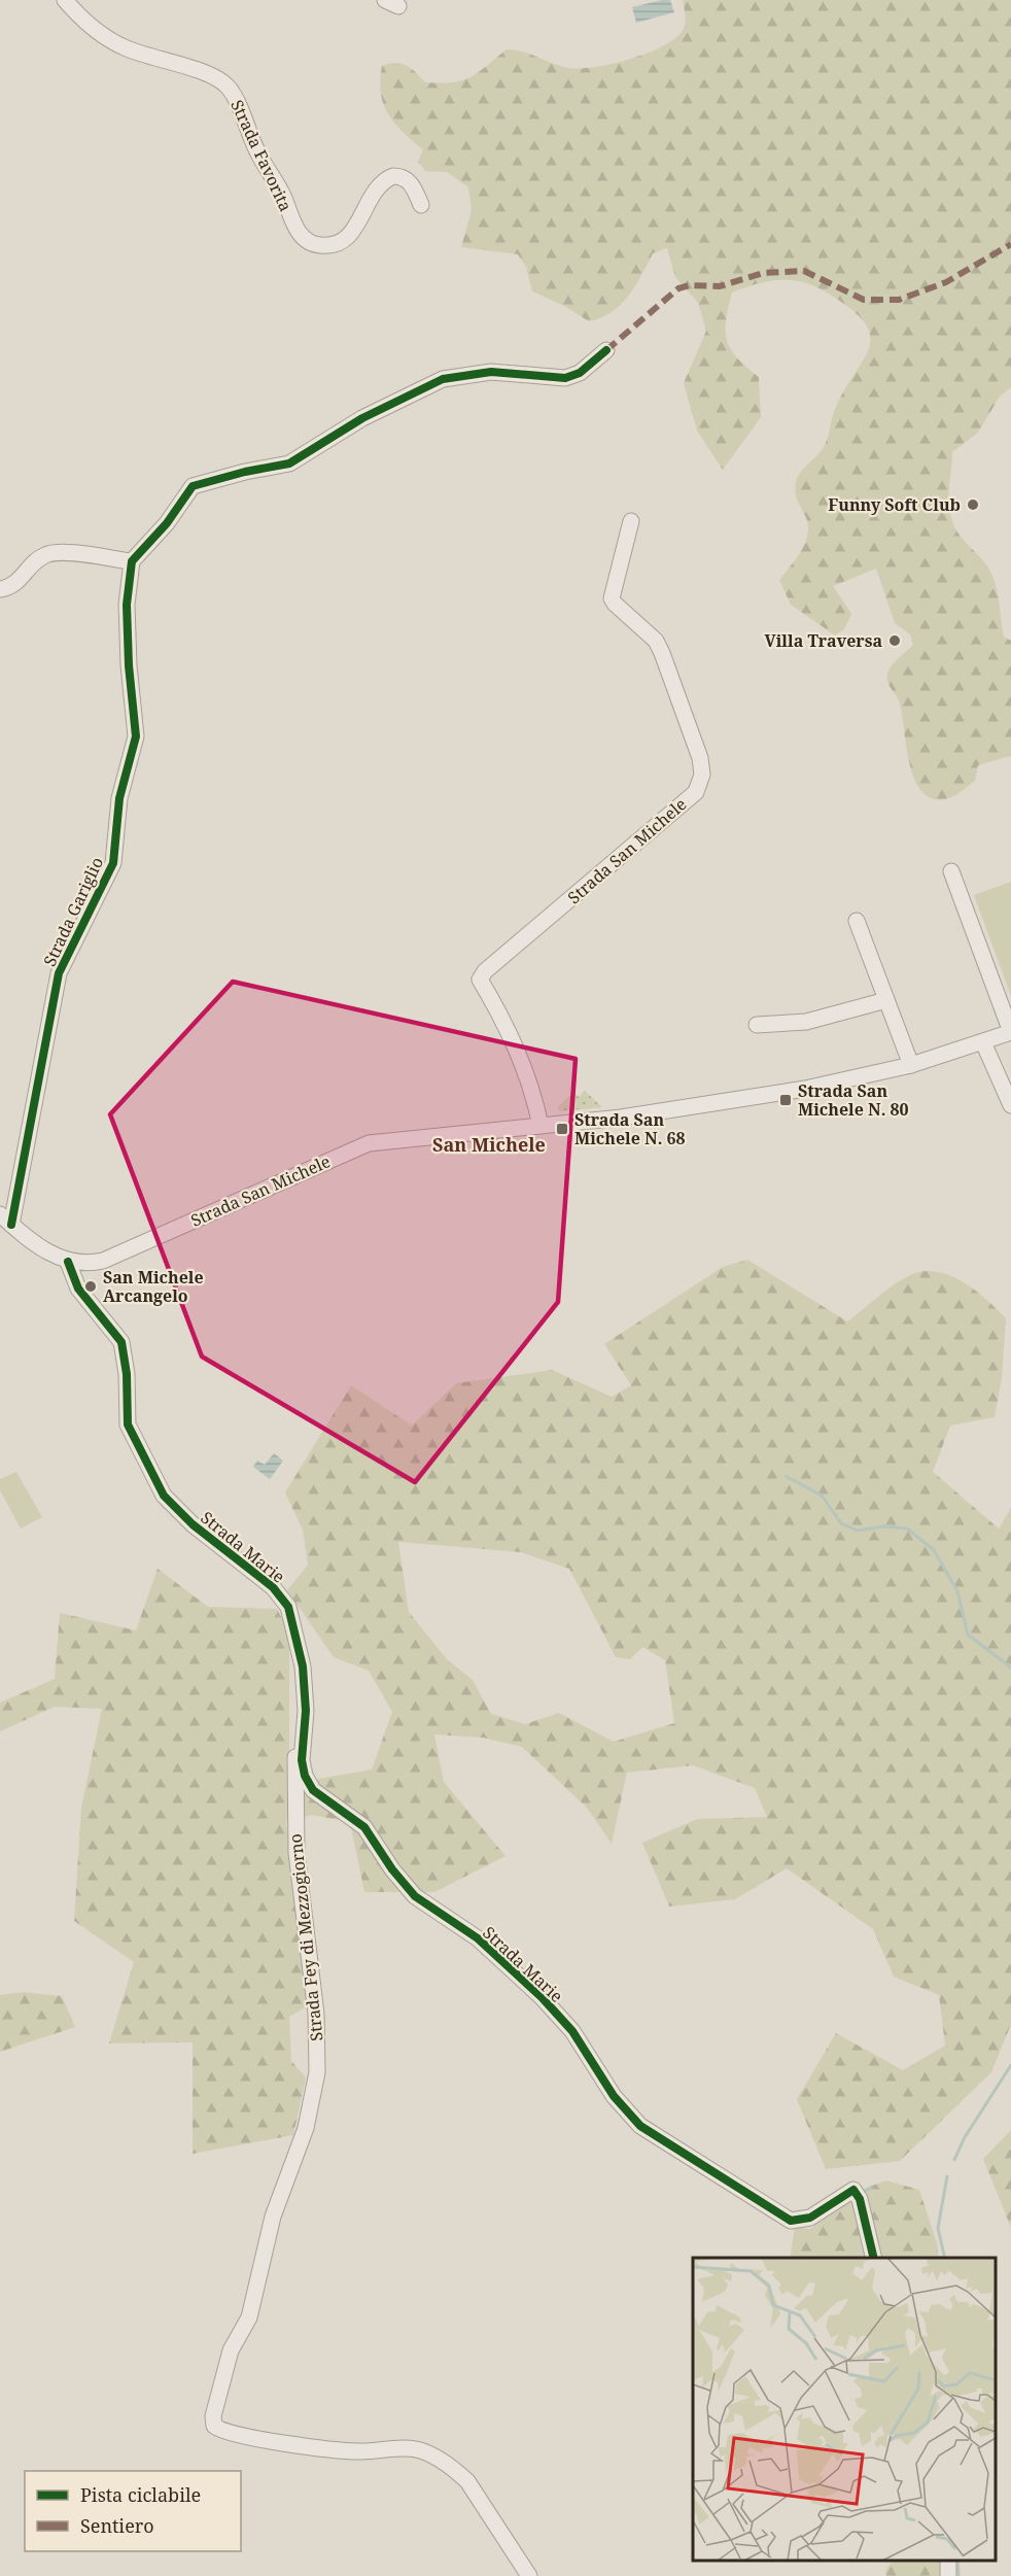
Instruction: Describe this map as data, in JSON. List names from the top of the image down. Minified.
{"streets":{"street":["Strada Favorita","Strada San Michele","Strada Gariglio","Strada Marie","Strada Fey di Mezzogiorno"]},"crossings":[["Strada San Michele","Strada Gariglio"],["Strada San Michele","Strada Marie"],["Strada Marie","Strada Fey di Mezzogiorno"]],"districts":["San Michele"],"places":{"other":["Funny Soft Club","Villa Traversa","San Michele Arcangelo"],"transit":["Strada San Michele N. 80","Strada San Michele N. 68"]},"legend":["Pista ciclabile","Sentiero"]}
